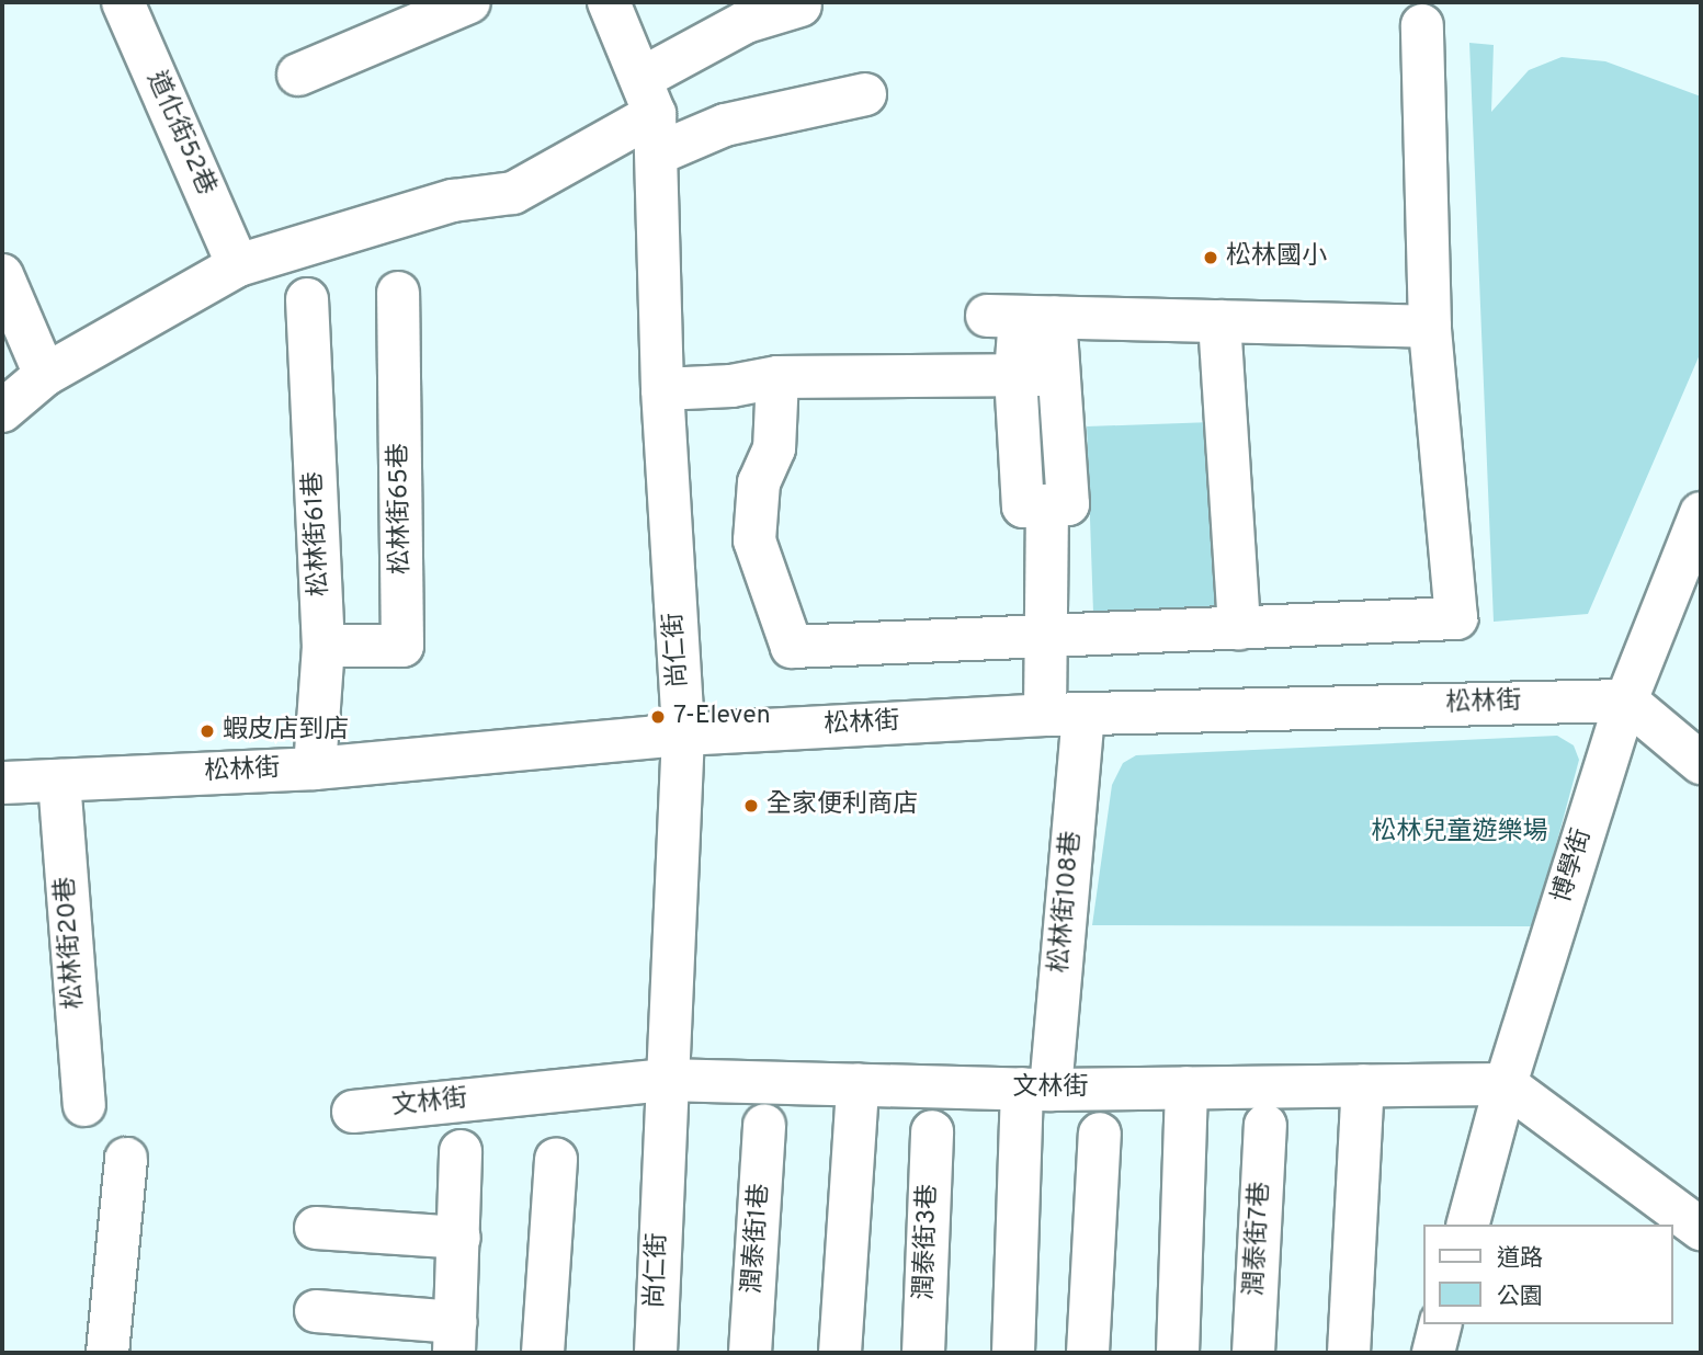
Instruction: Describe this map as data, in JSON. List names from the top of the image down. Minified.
{"streets":{"street":["道化街52巷","松林街65巷","松林街61巷","尚仁街","松林街","博學街","松林街108巷","松林街20巷","文林街","潤泰街1巷","潤泰街7巷","潤泰街3巷"]},"crossings":[["松林街65巷","松林街61巷"],["松林街61巷","松林街"],["尚仁街","松林街"],["尚仁街","文林街"],["松林街","博學街"],["松林街","松林街108巷"],["松林街","松林街20巷"],["博學街","文林街"],["松林街108巷","文林街"]],"parks":["松林兒童遊樂場"],"places":["松林國小","7-Eleven","蝦皮店到店","全家便利商店"],"legend":["道路","公園"]}
